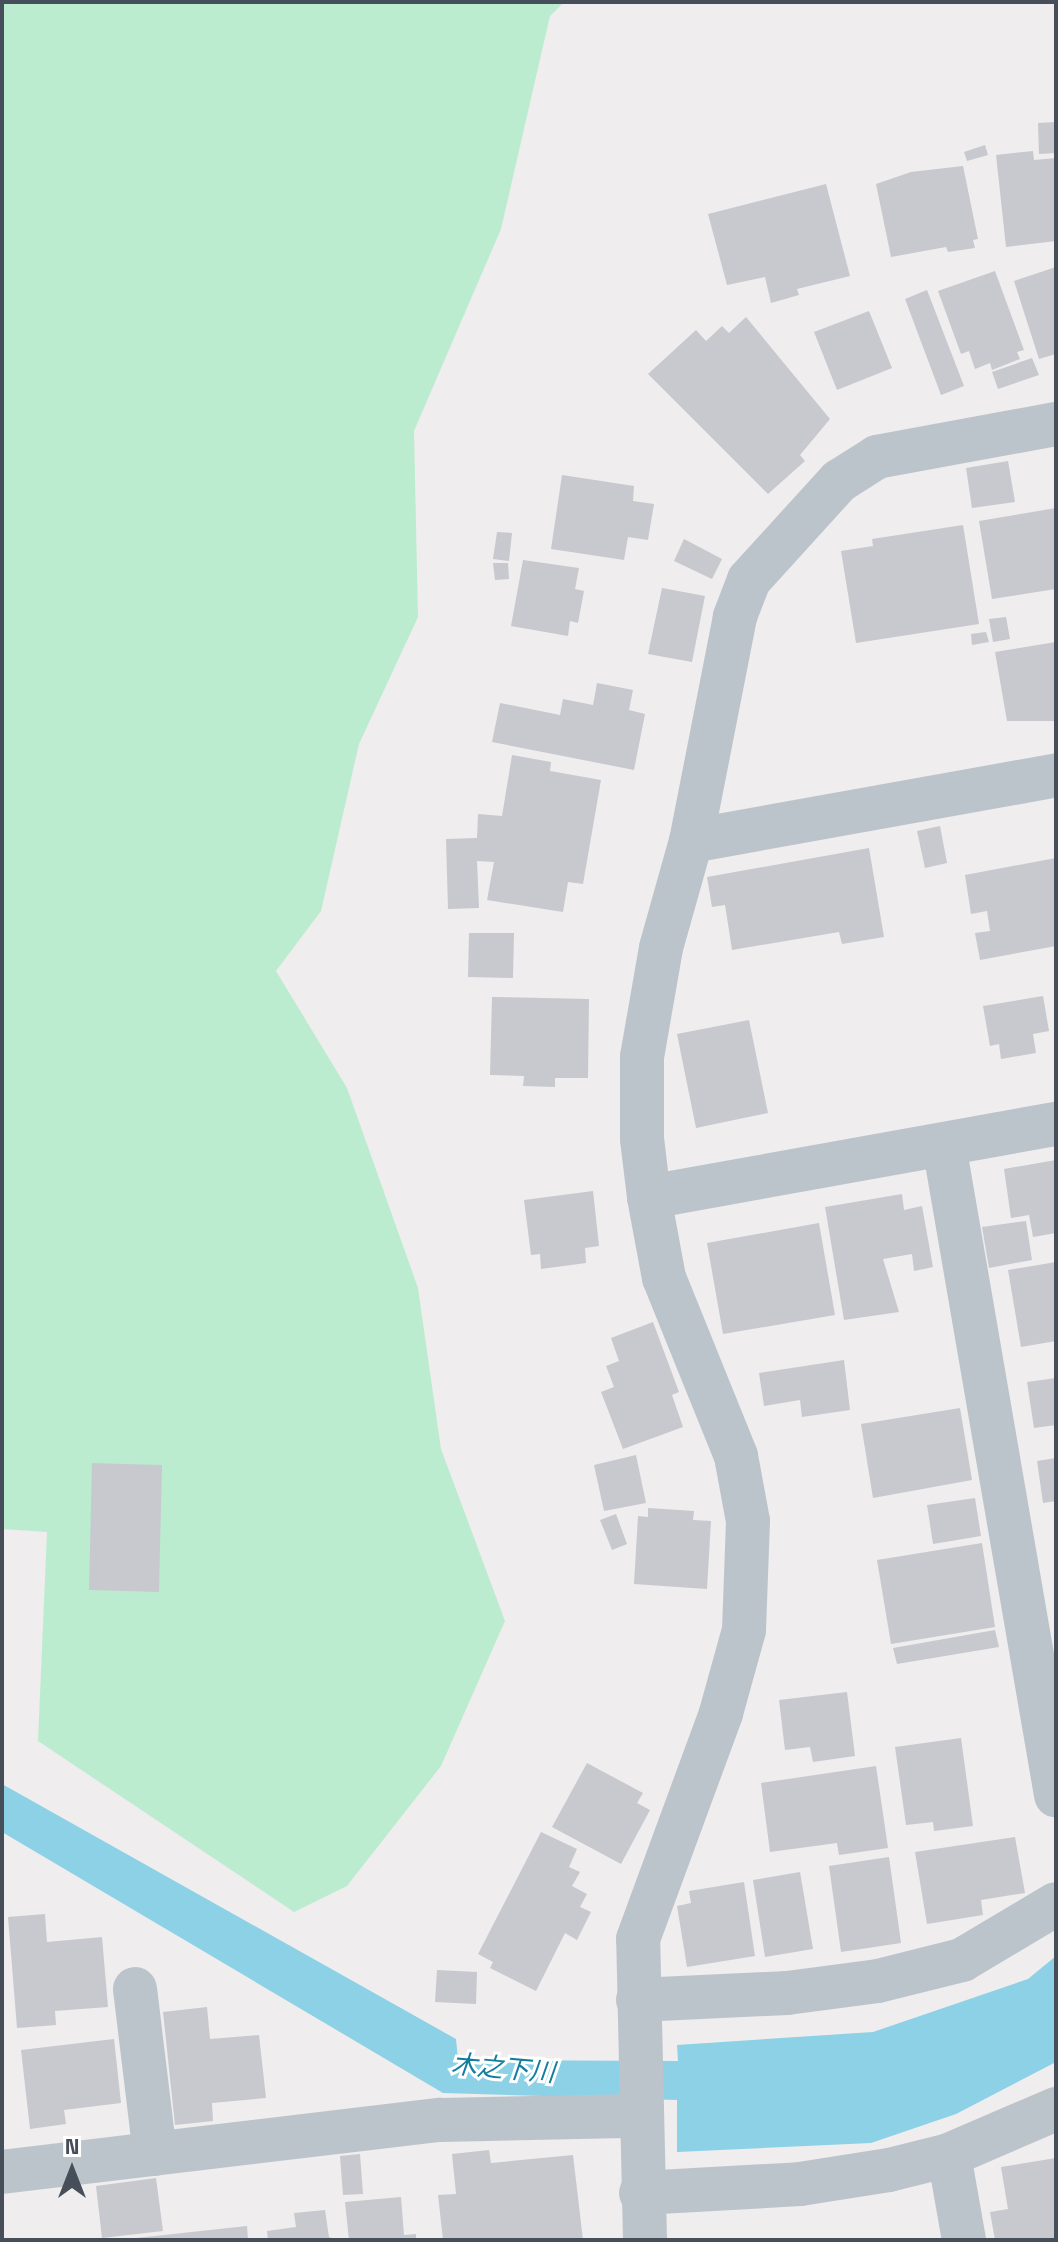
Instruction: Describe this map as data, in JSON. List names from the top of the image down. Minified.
{"water":["木之下川"],"north":"top"}
